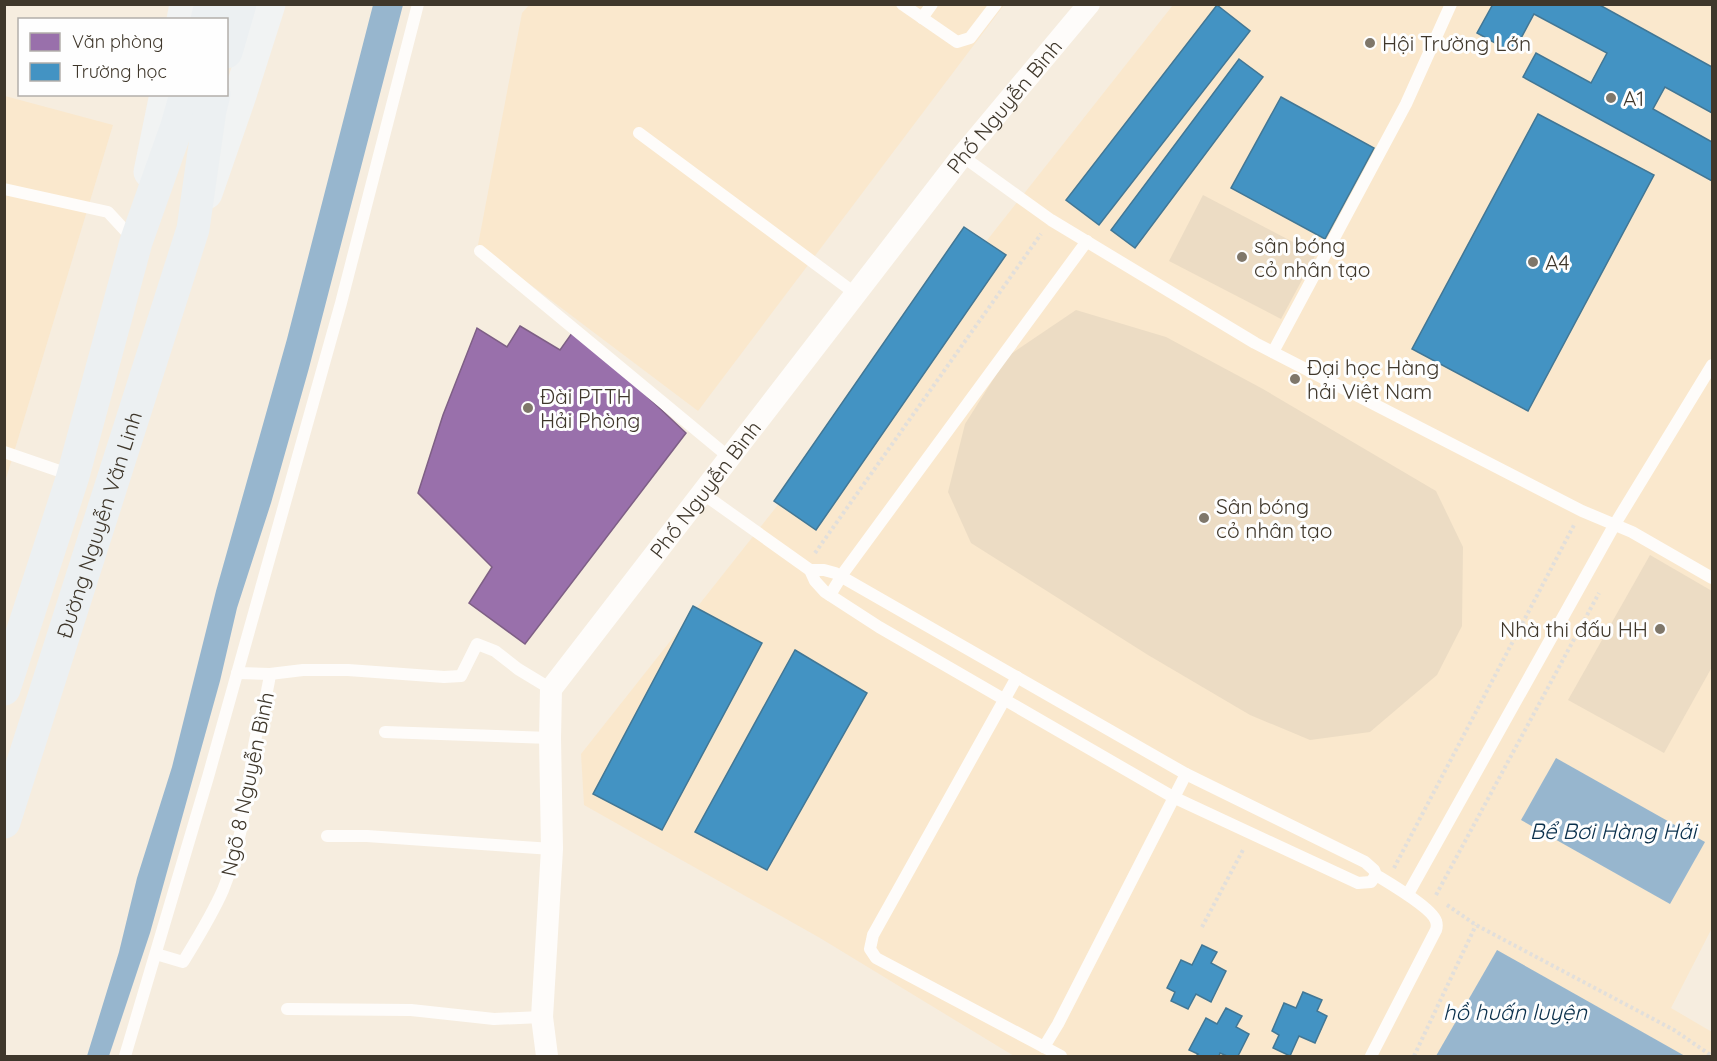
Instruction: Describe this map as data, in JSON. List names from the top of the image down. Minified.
{"streets":{"highway":["Đường Nguyễn Văn Linh"],"street":["Phố Nguyễn Bình"],"lane":["Ngõ 8 Nguyễn Bình"]},"crossings":[["Phố Nguyễn Bình","Ngõ 8 Nguyễn Bình"]],"water":["Bể Bơi Hàng Hải","hồ huấn luyện"],"places":["Hội Trường Lớn","A1","sân bóng cỏ nhân tạo","A4","Đại học Hàng hải Việt Nam","Đài PTTH Hải Phòng","Sân bóng cỏ nhân tạo","Nhà thi đấu HH"],"legend":["Văn phòng","Trường học"]}
